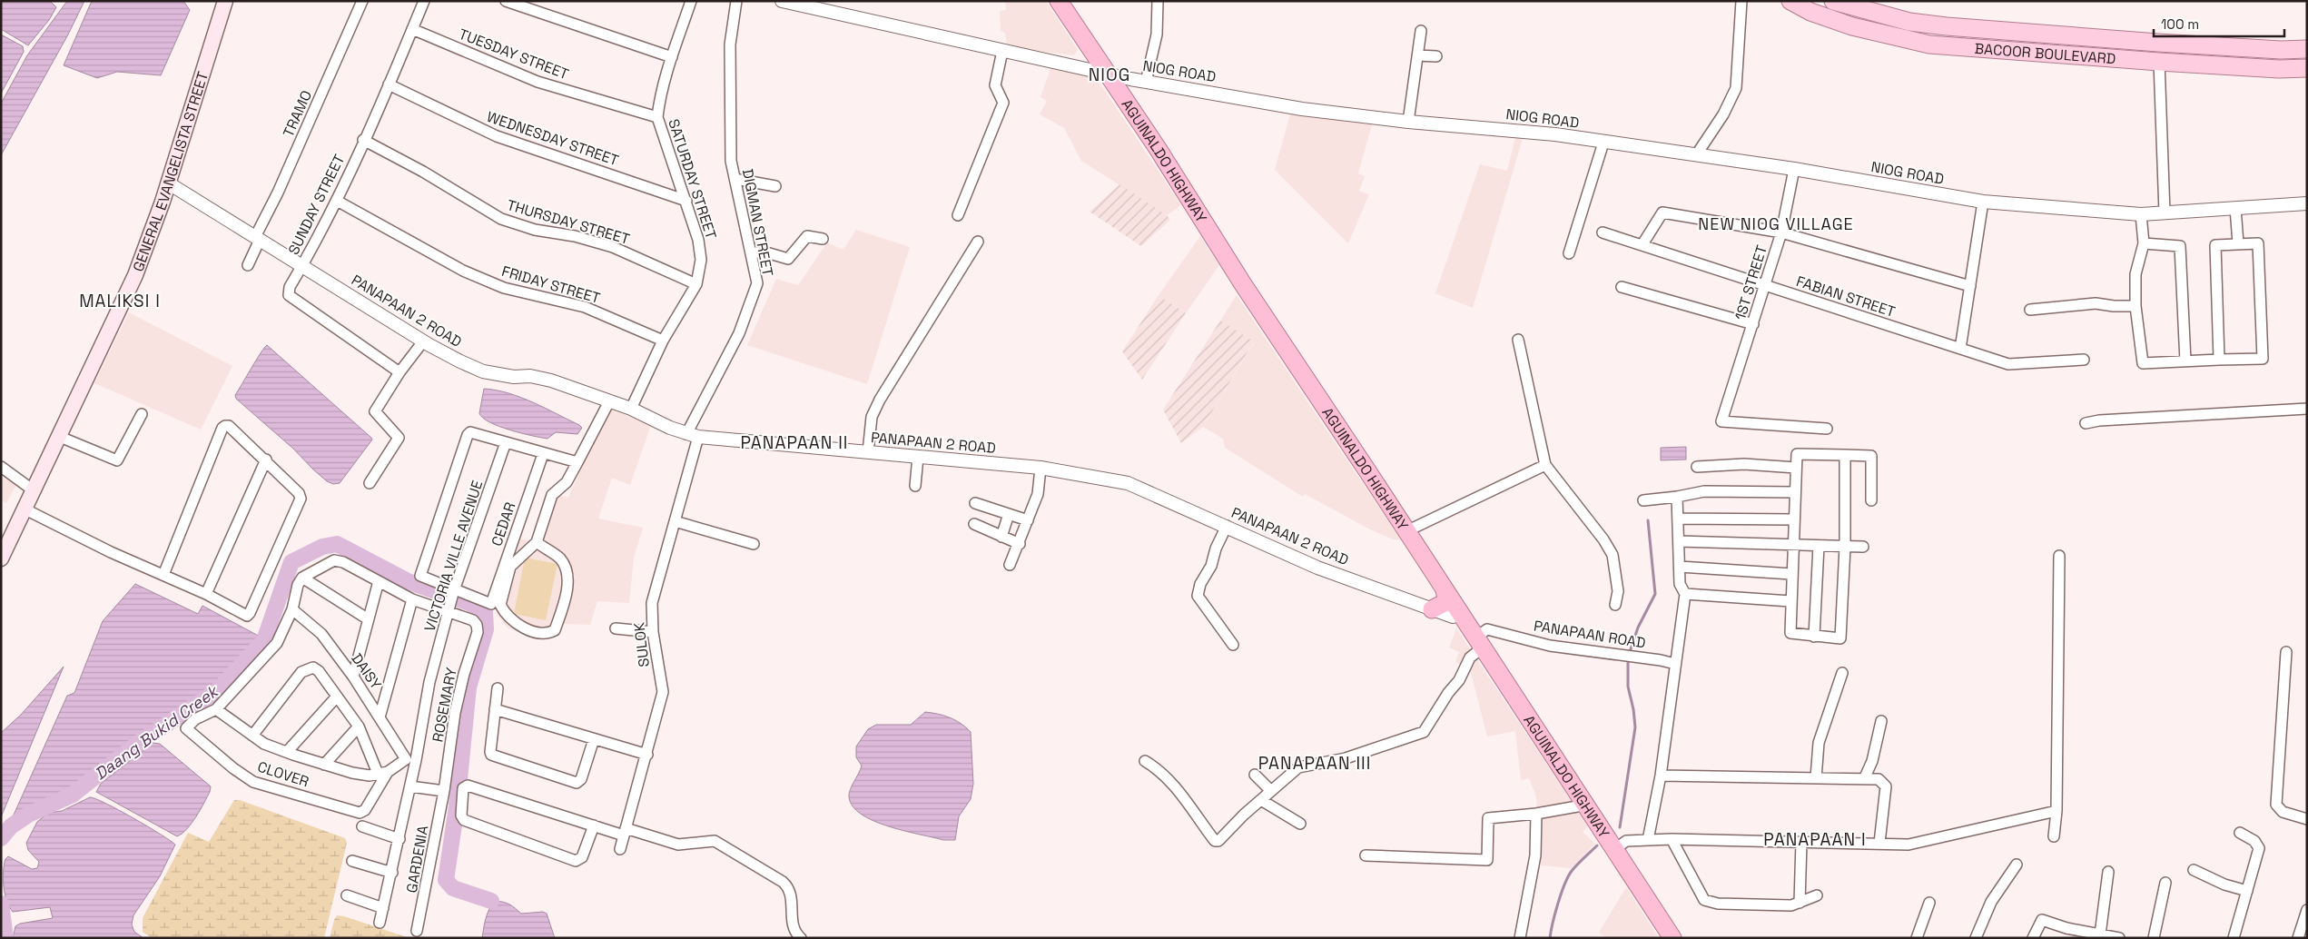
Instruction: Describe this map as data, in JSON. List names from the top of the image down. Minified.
{"streets":{"highway":["AGUINALDO HIGHWAY"],"main road":["BACOOR BOULEVARD","GENERAL EVANGELISTA STREET"],"street":["TUESDAY STREET","NIOG ROAD","TRAMO","WEDNESDAY STREET","SATURDAY STREET","SUNDAY STREET","THURSDAY STREET","DIGMAN STREET","1ST STREET","FRIDAY STREET","FABIAN STREET","PANAPAAN 2 ROAD","CEDAR","VICTORIA VILLE AVENUE","PANAPAAN ROAD","SULOK","DAISY","ROSEMARY","CLOVER","GARDENIA"]},"crossings":[["TUESDAY STREET","SATURDAY STREET"],["TUESDAY STREET","SUNDAY STREET"],["NIOG ROAD","AGUINALDO HIGHWAY"],["NIOG ROAD","1ST STREET"],["TRAMO","PANAPAAN 2 ROAD"],["WEDNESDAY STREET","SATURDAY STREET"],["WEDNESDAY STREET","SUNDAY STREET"],["AGUINALDO HIGHWAY","PANAPAAN 2 ROAD"],["AGUINALDO HIGHWAY","PANAPAAN ROAD"],["GENERAL EVANGELISTA STREET","PANAPAAN 2 ROAD"],["SATURDAY STREET","THURSDAY STREET"],["SATURDAY STREET","FRIDAY STREET"],["SATURDAY STREET","PANAPAAN 2 ROAD"],["SUNDAY STREET","THURSDAY STREET"],["SUNDAY STREET","FRIDAY STREET"],["SUNDAY STREET","PANAPAAN 2 ROAD"],["DIGMAN STREET","PANAPAAN 2 ROAD"],["DIGMAN STREET","SULOK"],["1ST STREET","FABIAN STREET"],["PANAPAAN 2 ROAD","SULOK"],["CEDAR","VICTORIA VILLE AVENUE"],["VICTORIA VILLE AVENUE","DAISY"],["VICTORIA VILLE AVENUE","ROSEMARY"],["ROSEMARY","GARDENIA"]],"districts":["NIOG","NEW NIOG VILLAGE","MALIKSI I","PANAPAAN II","PANAPAAN III","PANAPAAN I"],"water":["Daang Bukid Creek"],"scale_bar":"100 m"}
